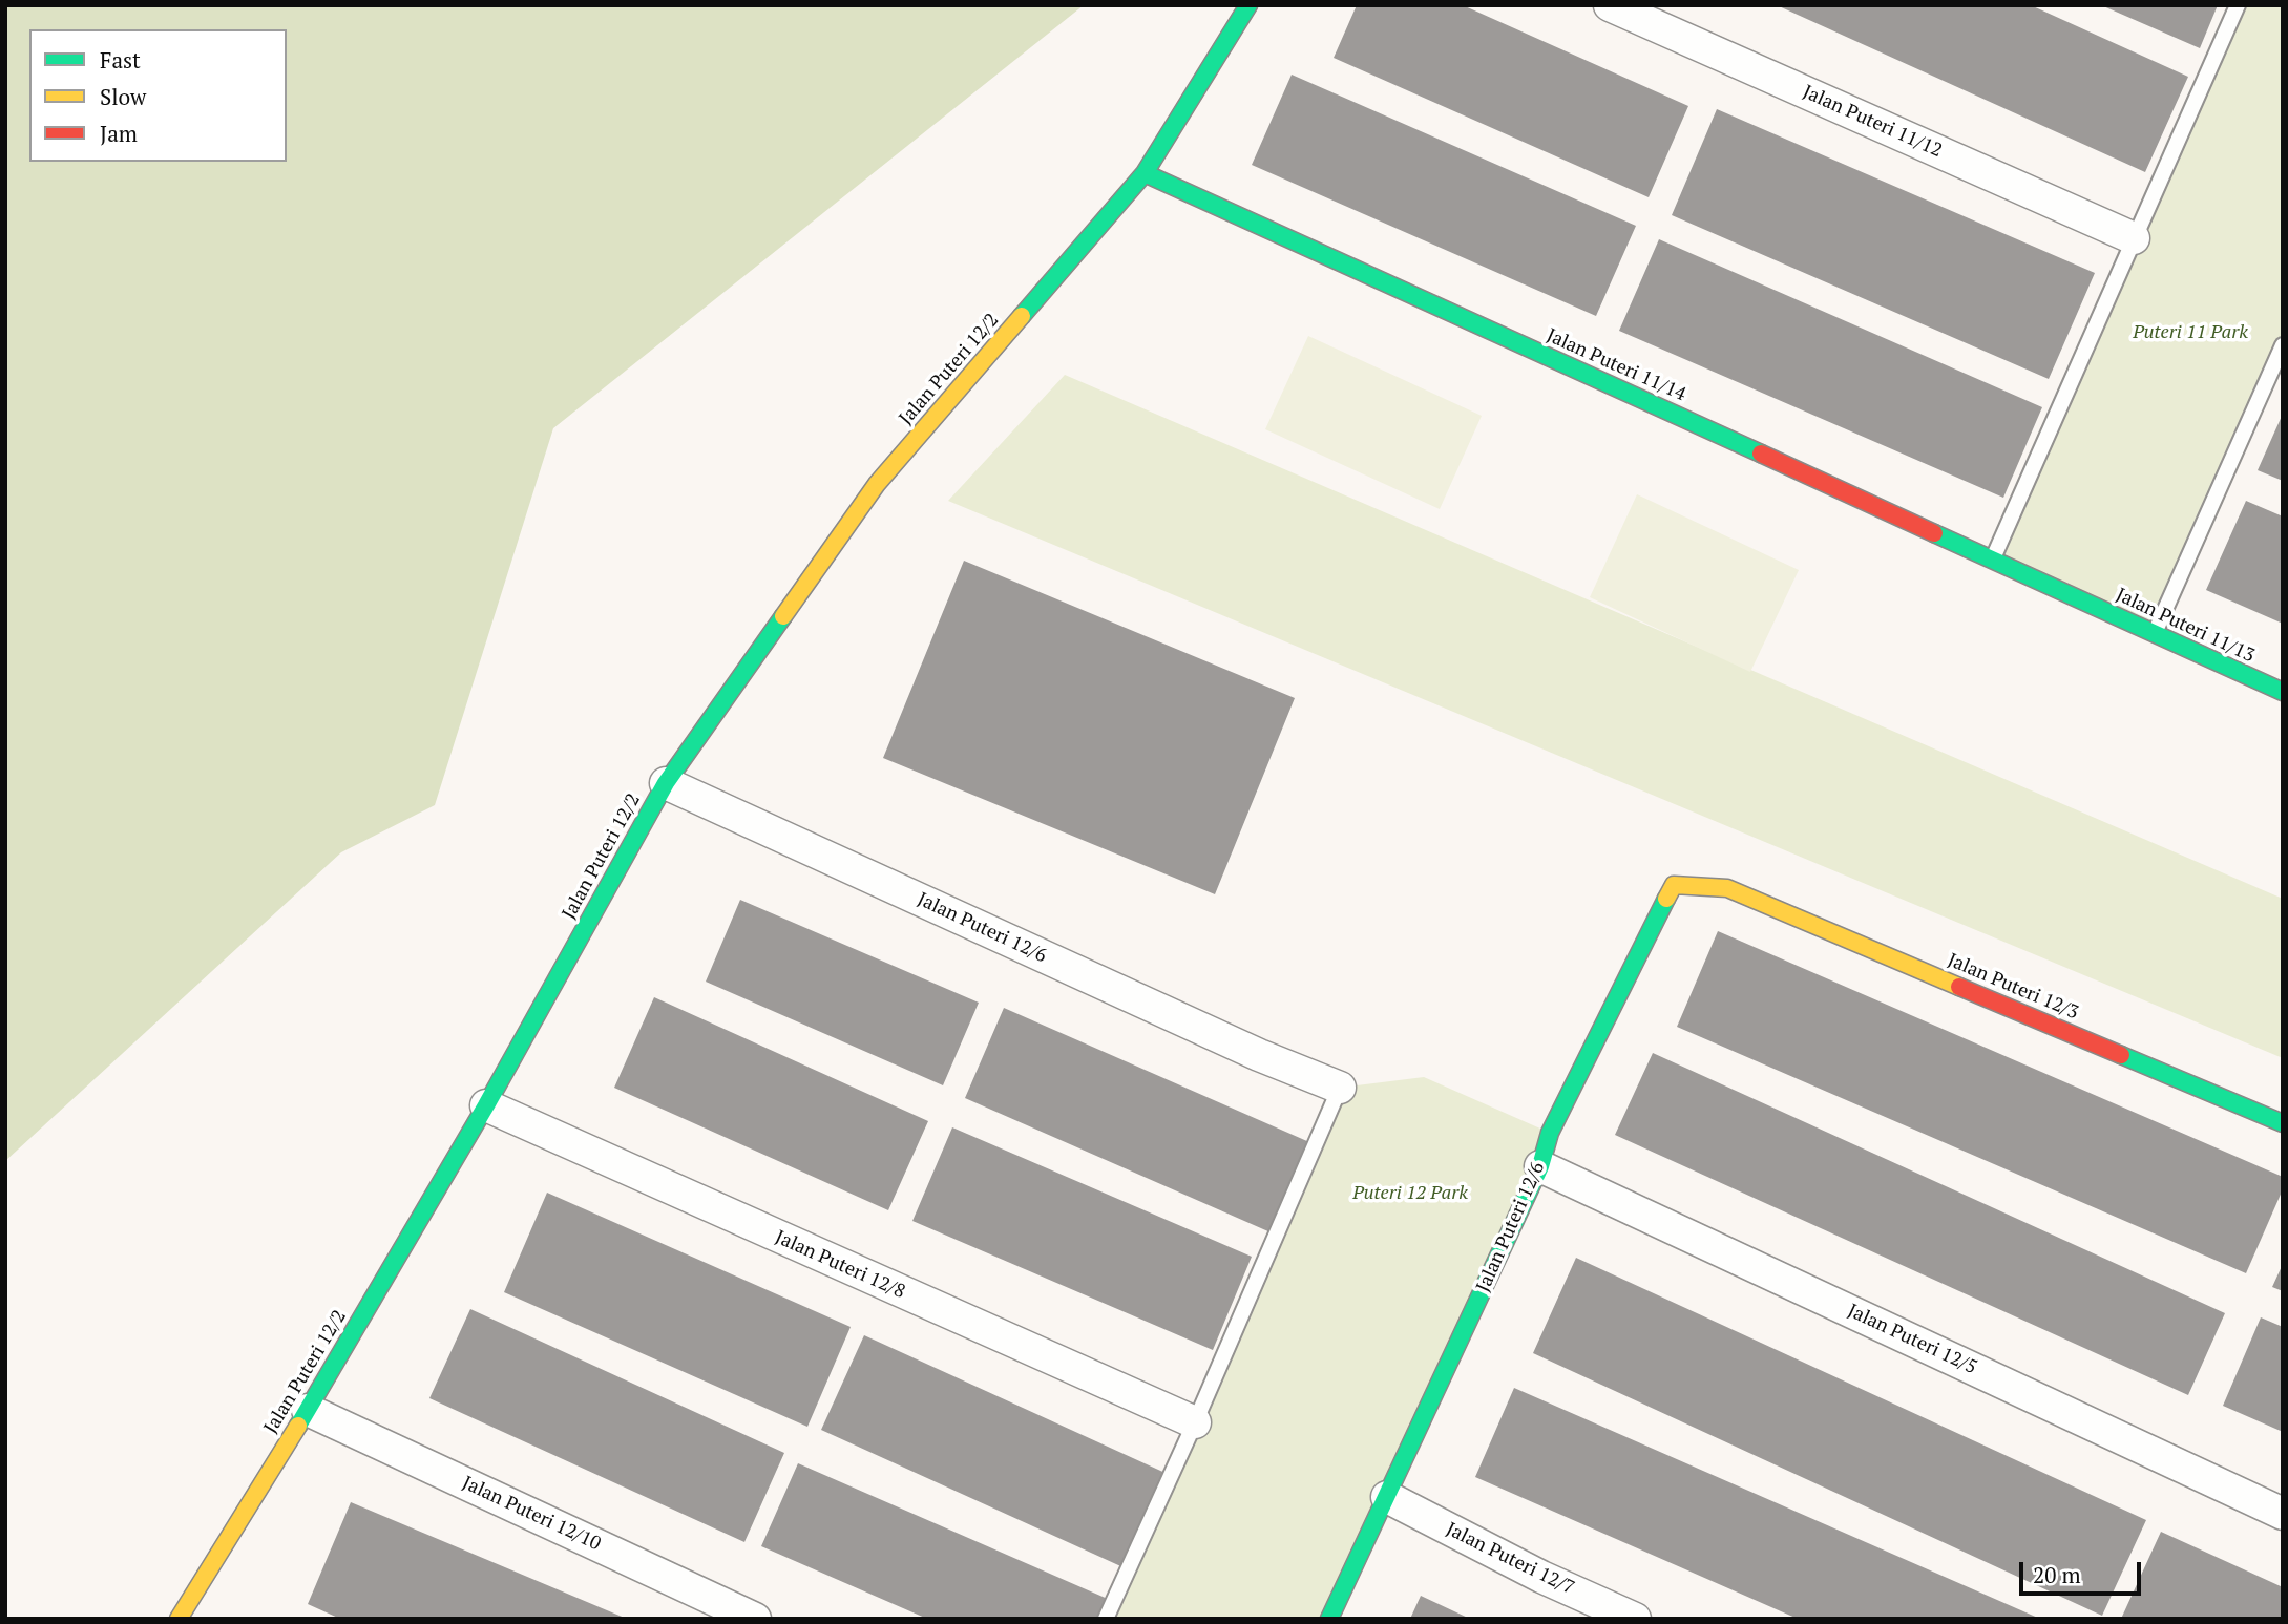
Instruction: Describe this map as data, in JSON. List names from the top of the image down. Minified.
{"streets":{"street":["Jalan Puteri 11/12","Jalan Puteri 11/14","Jalan Puteri 12/2","Jalan Puteri 11/13","Jalan Puteri 12/6","Jalan Puteri 12/3","Jalan Puteri 12/8","Jalan Puteri 12/5","Jalan Puteri 12/10","Jalan Puteri 12/7"]},"crossings":[["Jalan Puteri 11/14","Jalan Puteri 12/2"],["Jalan Puteri 11/14","Jalan Puteri 11/13"],["Jalan Puteri 12/2","Jalan Puteri 12/6"],["Jalan Puteri 12/2","Jalan Puteri 12/8"],["Jalan Puteri 12/2","Jalan Puteri 12/10"],["Jalan Puteri 12/6","Jalan Puteri 12/3"],["Jalan Puteri 12/6","Jalan Puteri 12/5"],["Jalan Puteri 12/6","Jalan Puteri 12/7"]],"parks":["Puteri 11 Park","Puteri 12 Park"],"legend":["Fast","Slow","Jam"],"scale_bar":"20 m"}
